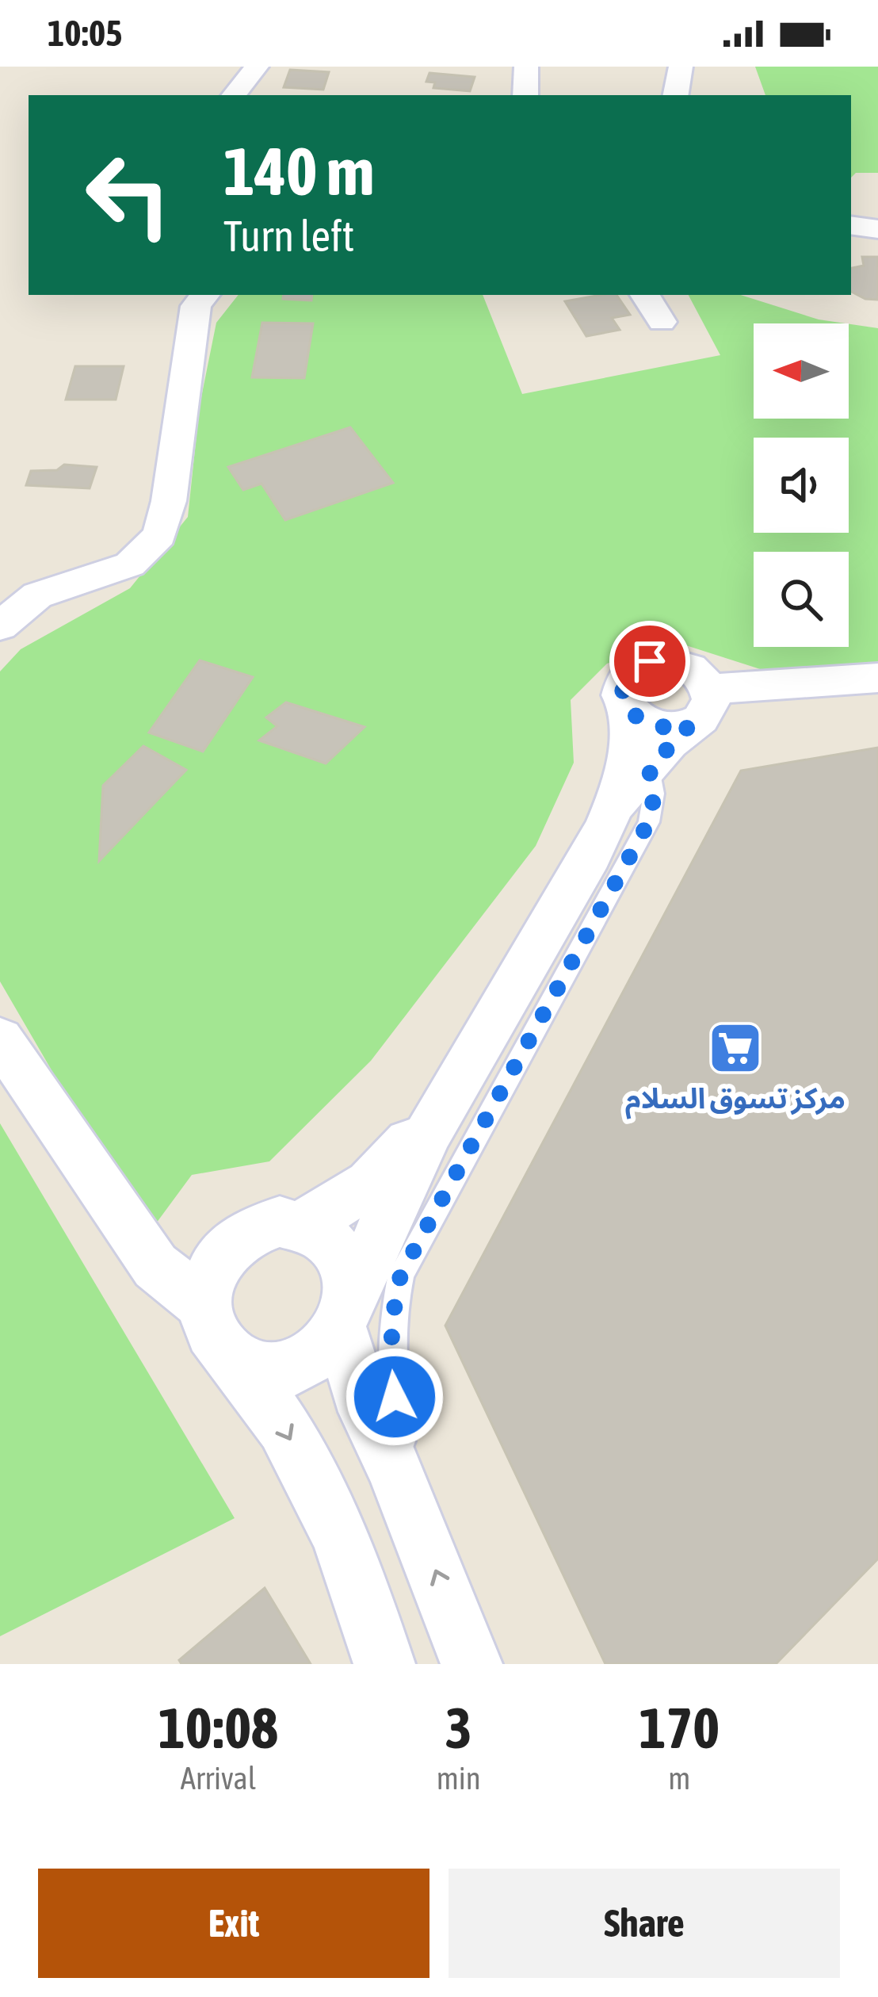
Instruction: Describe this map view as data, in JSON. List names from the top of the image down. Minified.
{"places":{"supermarket":["مركز تسوق السلام"]},"north":"left","page":{"status":"10:05","turn":["140 m","Turn left"],"eta":["10:08","Arrival","3","min","170","m"],"buttons":["Exit","Share"]}}
